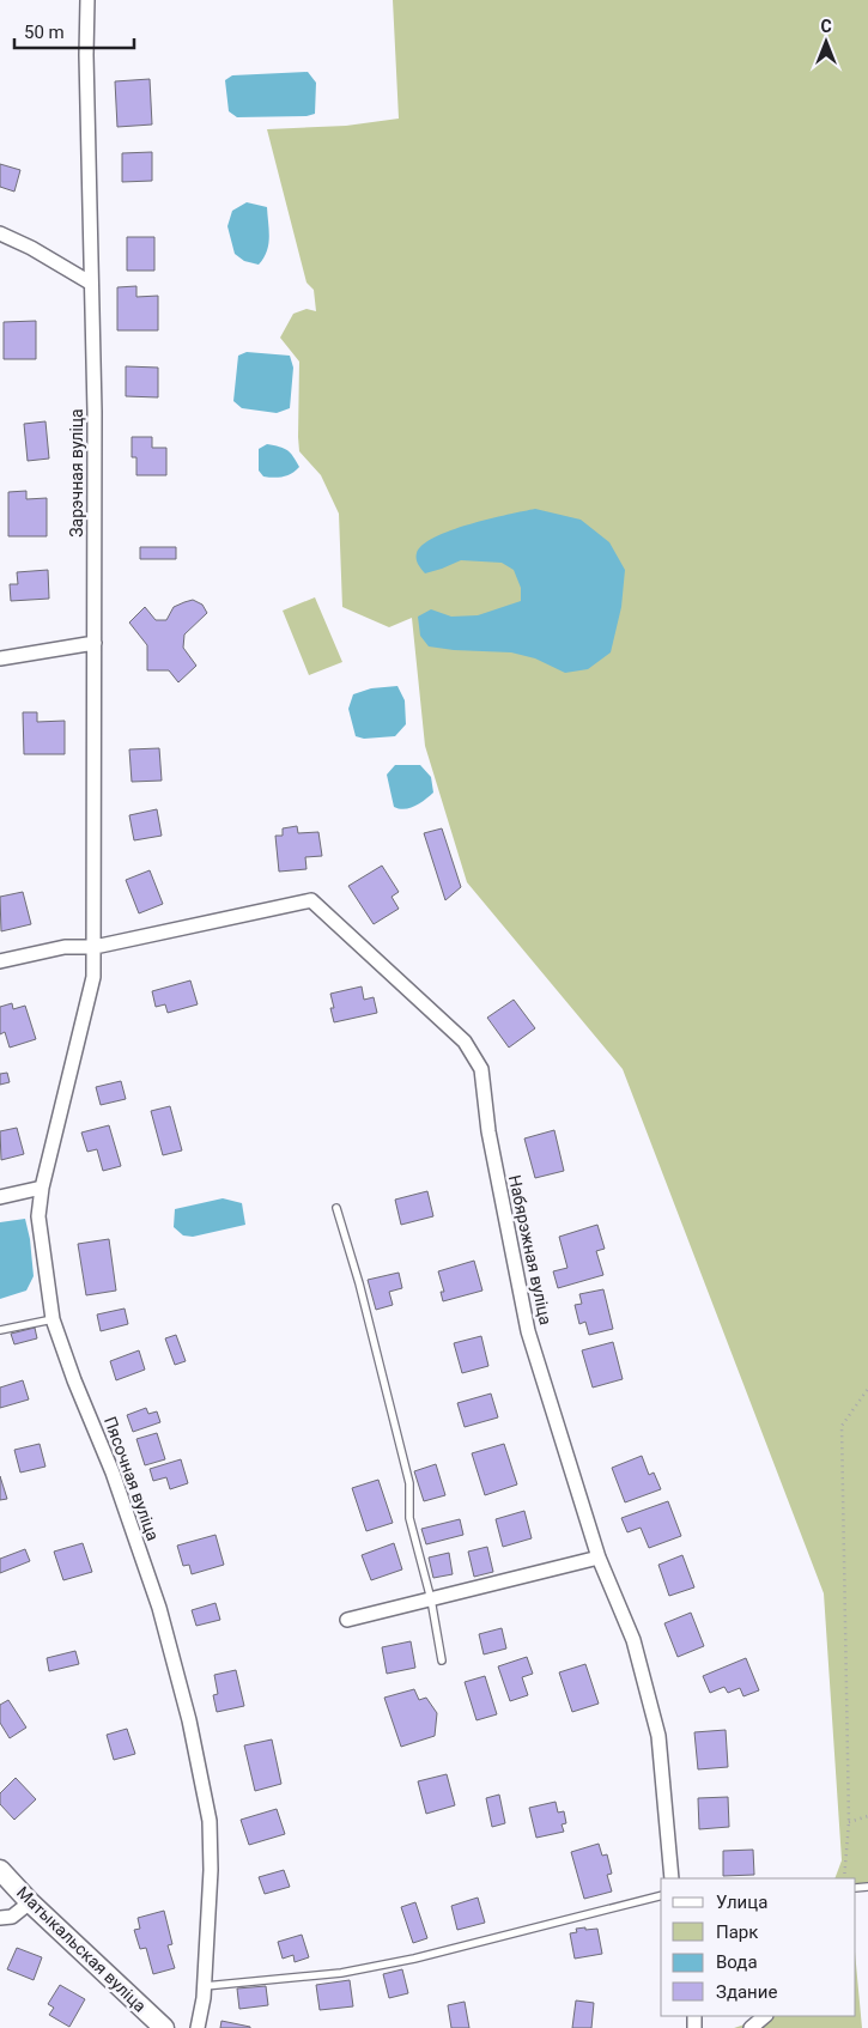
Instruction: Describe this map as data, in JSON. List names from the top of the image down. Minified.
{"streets":{"main road":["Матыкальская вуліца"],"street":["Зарэчная вуліца","Набярэжная вуліца","Пясочная вуліца"]},"crossings":[["Зарэчная вуліца","Набярэжная вуліца"],["Зарэчная вуліца","Пясочная вуліца"],["Набярэжная вуліца","Пясочная вуліца"]],"legend":["Улица","Парк","Вода","Здание"],"scale_bar":"50 m","north":"top"}
